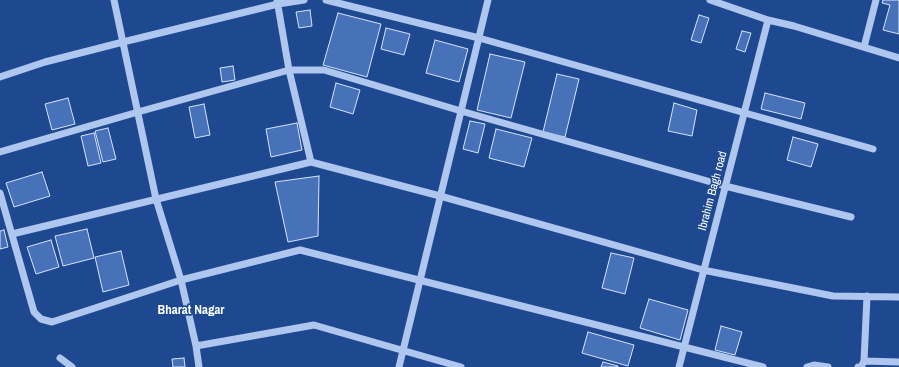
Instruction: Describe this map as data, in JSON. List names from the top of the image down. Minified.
{"streets":{"street":["Ibrahim Bagh road"]},"districts":["Bharat Nagar"]}
